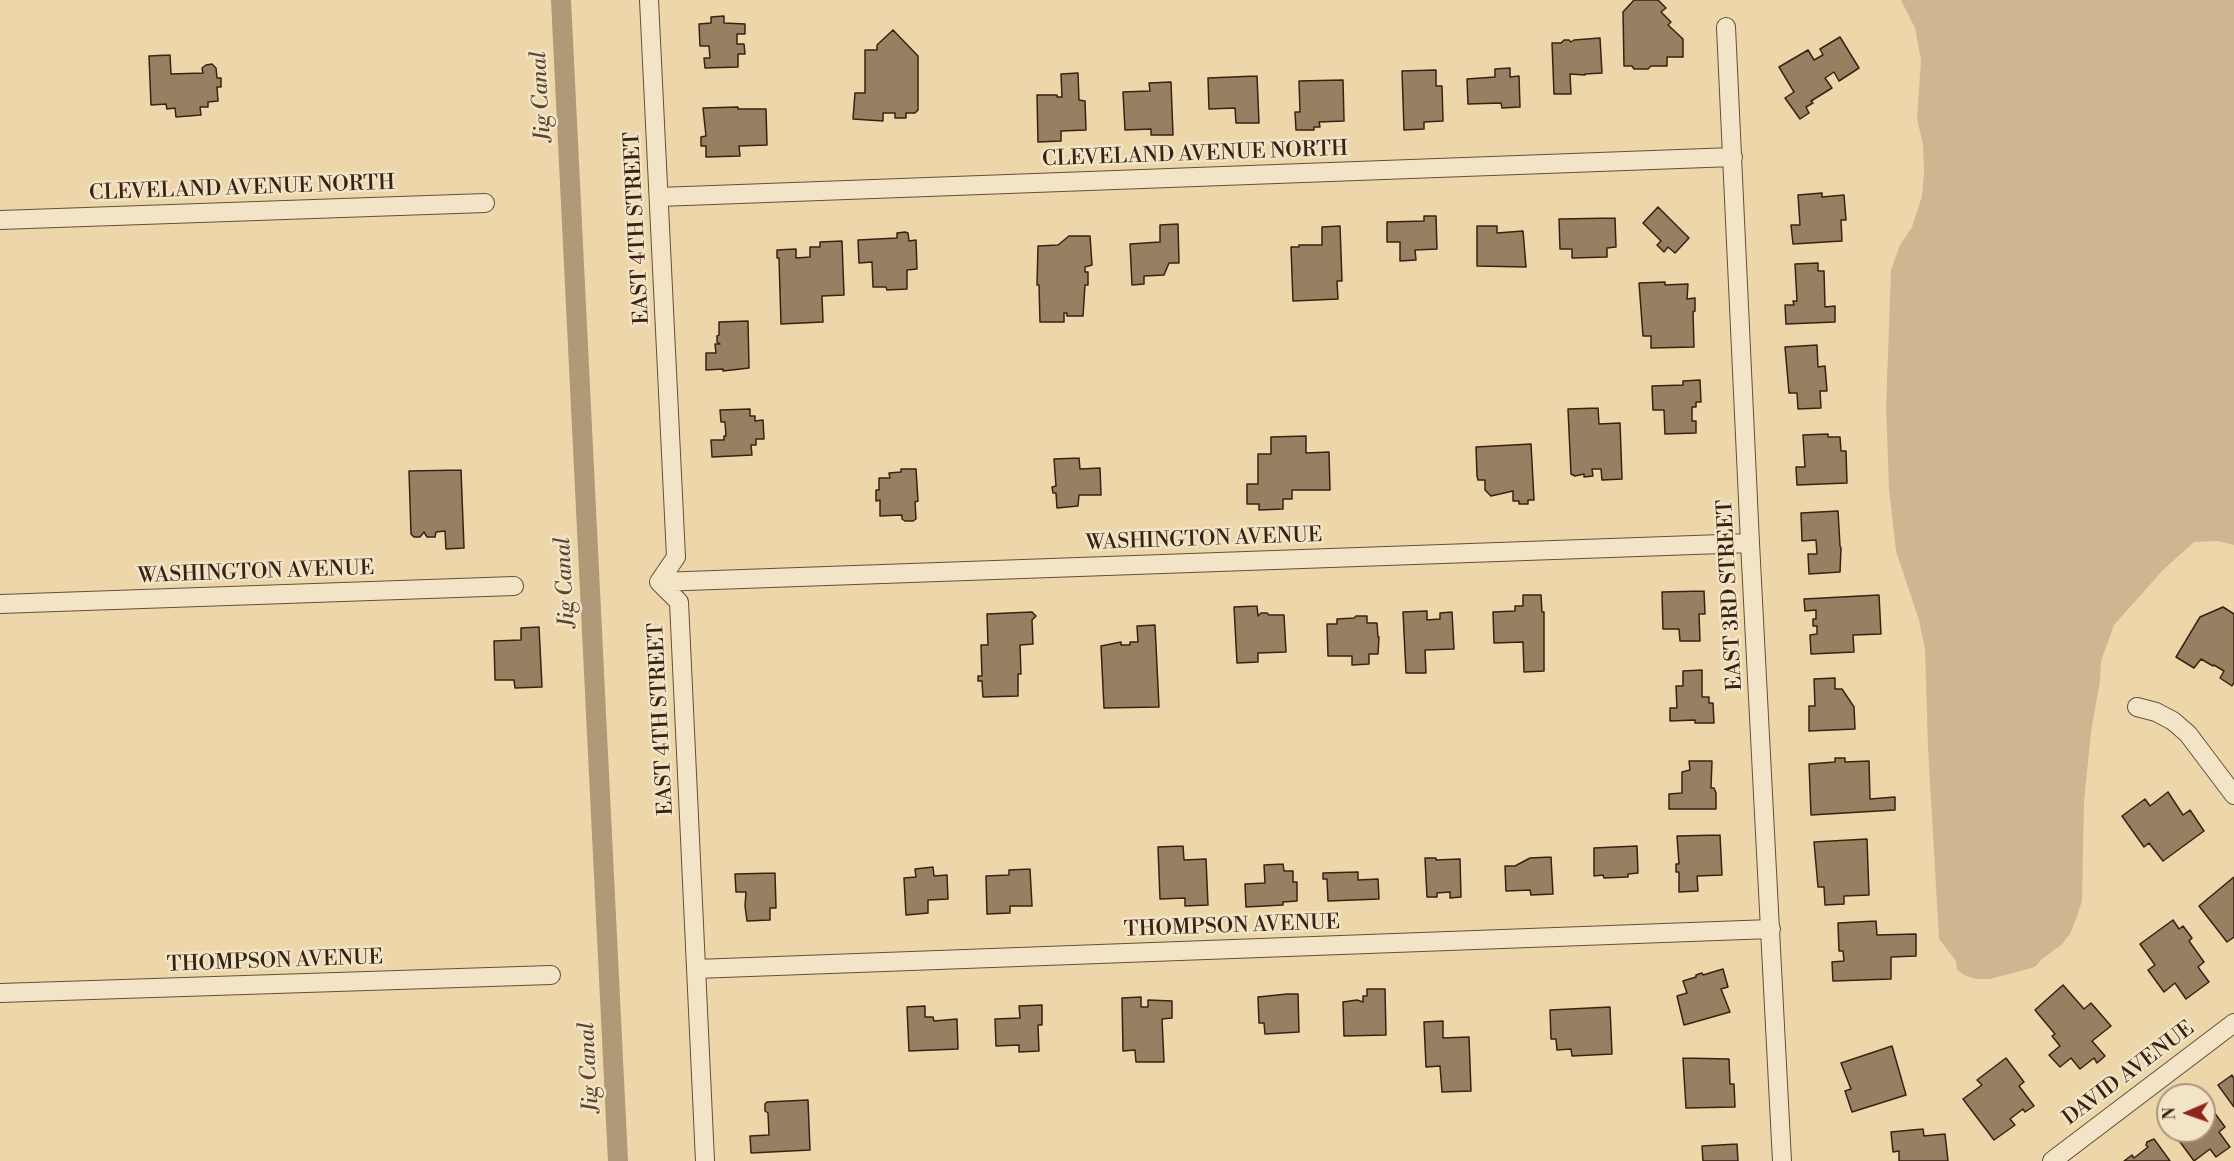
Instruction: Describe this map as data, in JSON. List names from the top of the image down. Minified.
{"streets":{"street":["CLEVELAND AVENUE NORTH","EAST 4TH STREET","WASHINGTON AVENUE","EAST 3RD STREET","THOMPSON AVENUE","DAVID AVENUE"]},"crossings":[["CLEVELAND AVENUE NORTH","EAST 4TH STREET"],["CLEVELAND AVENUE NORTH","EAST 3RD STREET"],["EAST 4TH STREET","WASHINGTON AVENUE"],["EAST 4TH STREET","THOMPSON AVENUE"],["WASHINGTON AVENUE","EAST 3RD STREET"],["EAST 3RD STREET","THOMPSON AVENUE"]],"water":["Jig Canal"],"north":"left"}
